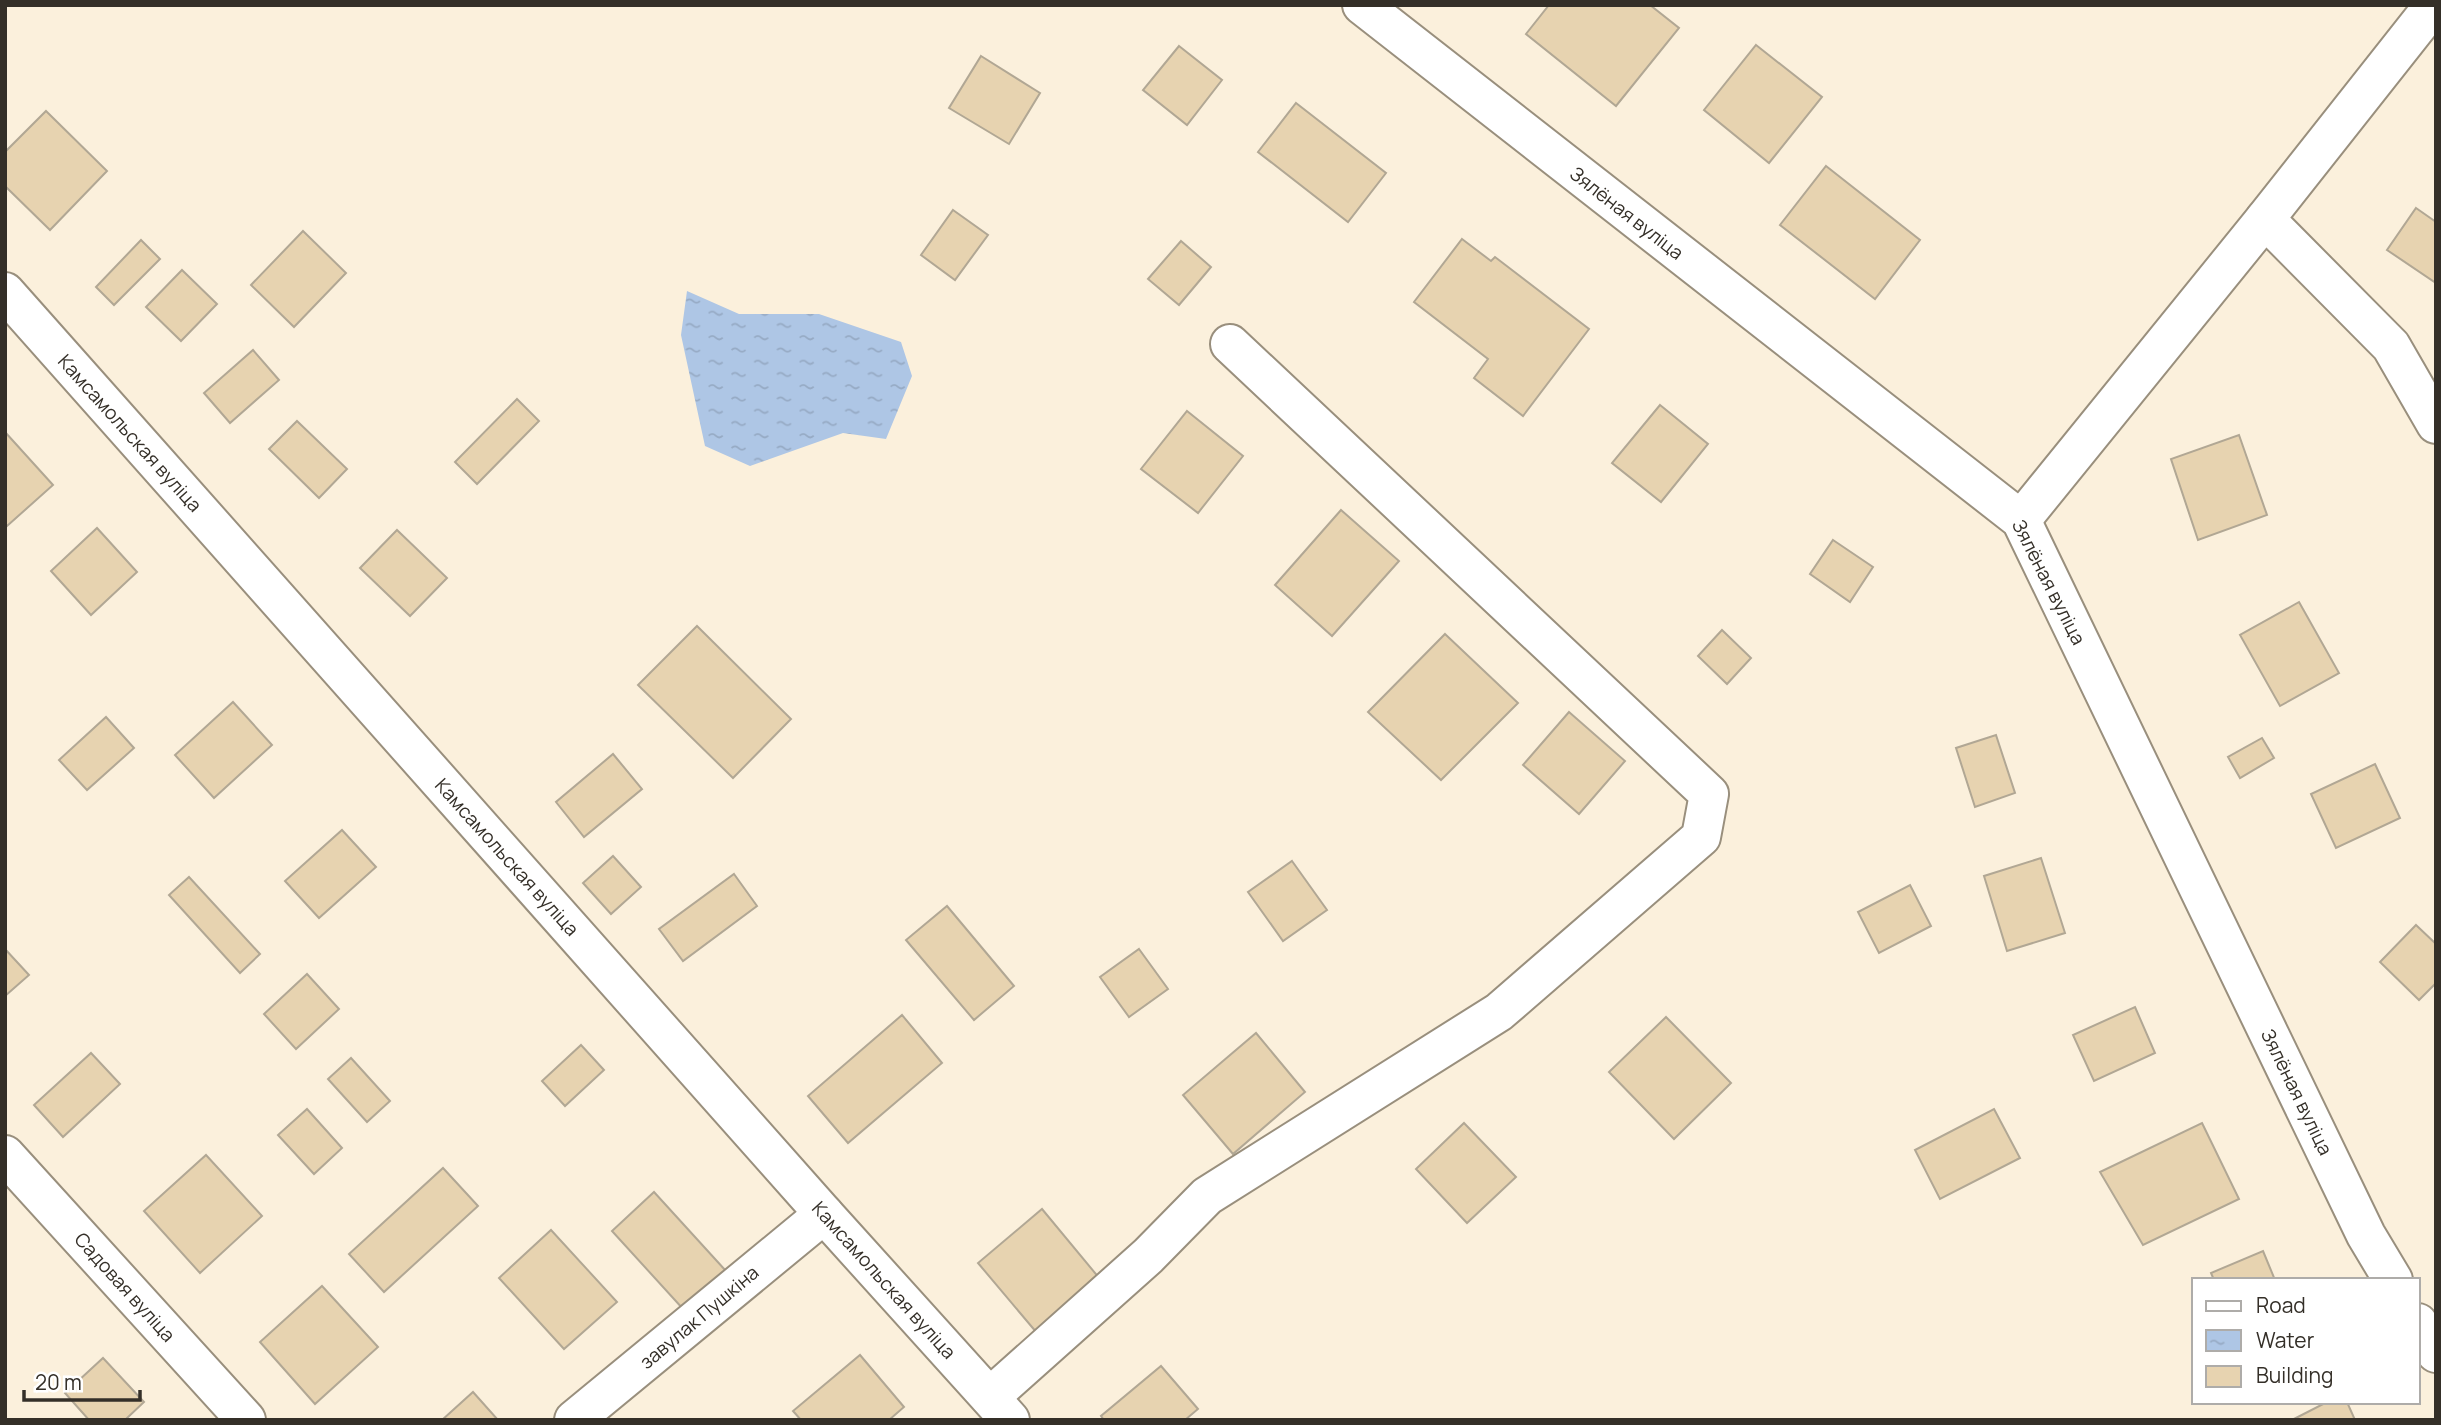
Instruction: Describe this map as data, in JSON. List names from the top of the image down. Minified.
{"streets":{"street":["Зялёная вуліца","Камсамольская вуліца","Садовая вуліца","завулак Пушкіна"]},"crossings":[["Камсамольская вуліца","завулак Пушкіна"]],"legend":["Road","Water","Building"],"scale_bar":"20 m"}
